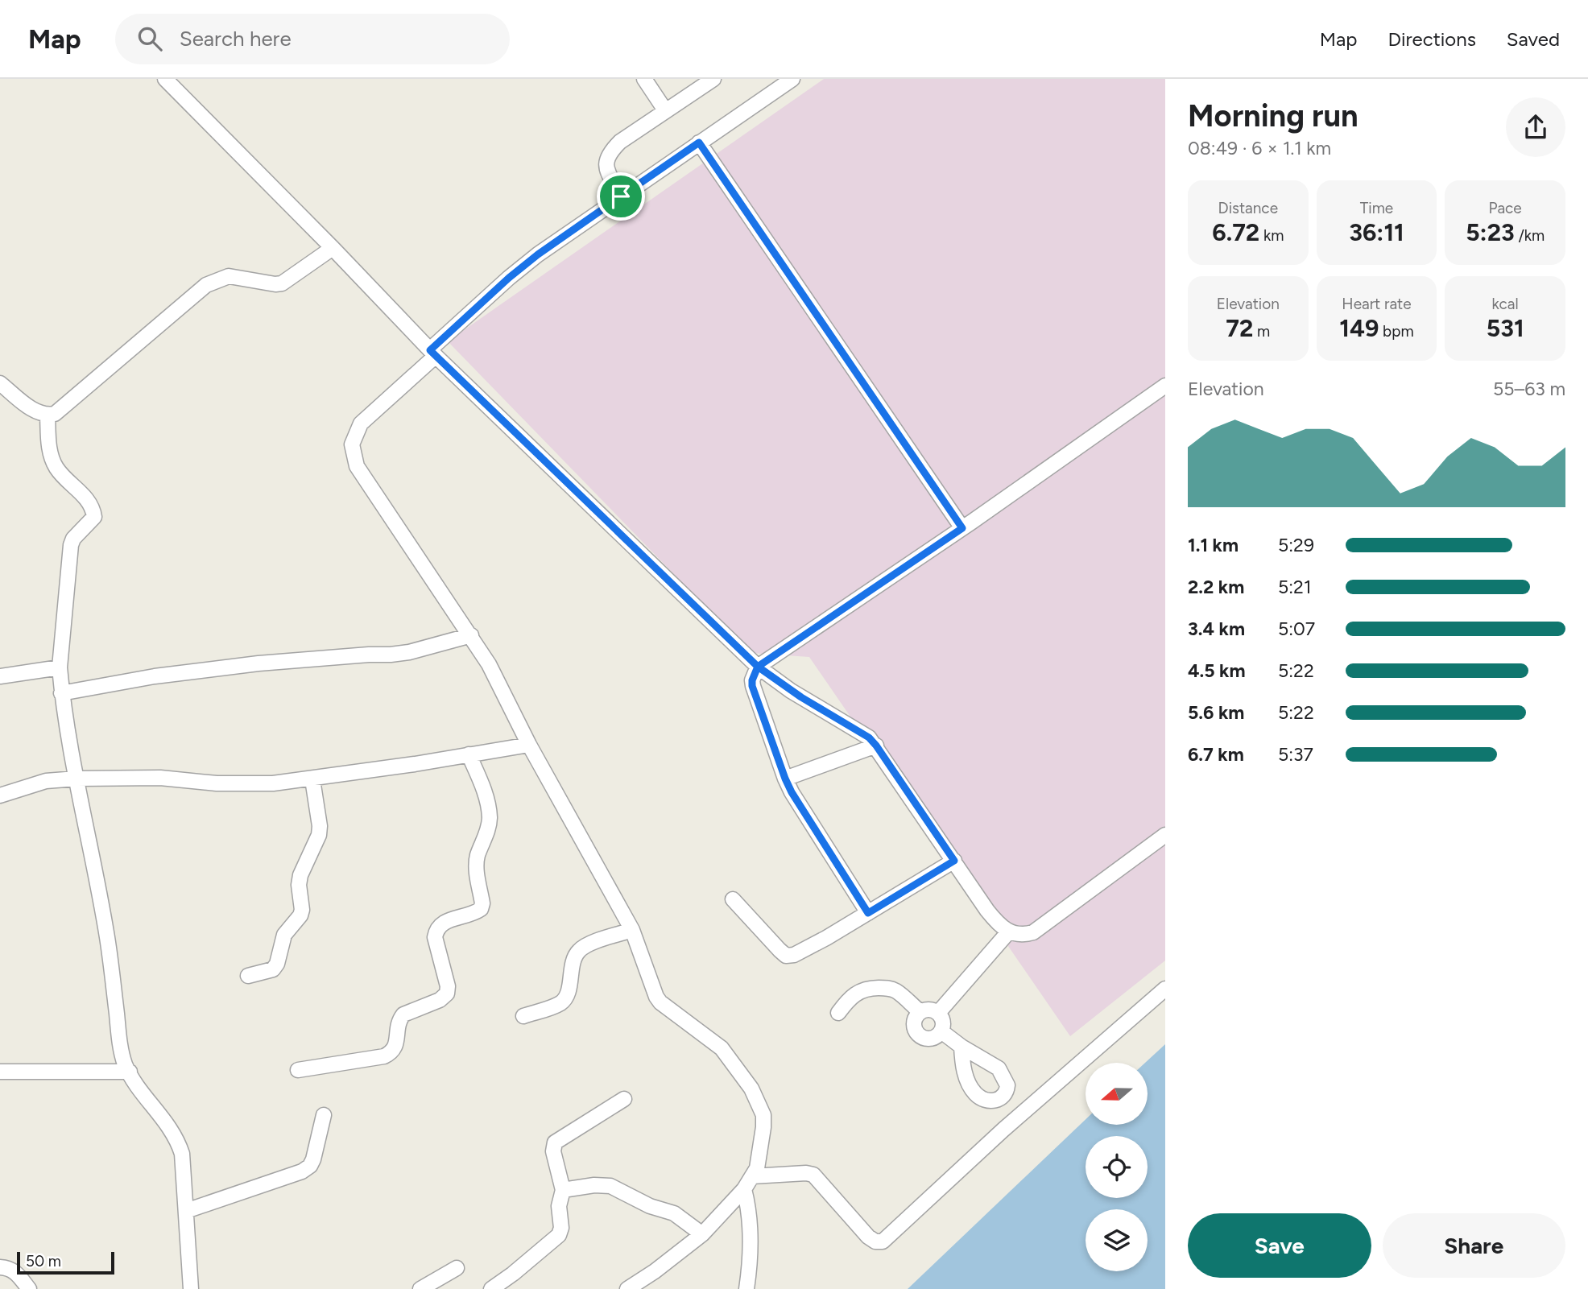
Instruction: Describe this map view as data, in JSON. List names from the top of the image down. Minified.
{"scale_bar":"50 m","north":"left","page":{"header":"Map","search":"Search here","nav":["Map","Directions","Saved"],"heading":["Morning run","08:49 · 6 × 1.1 km"],"stats":[["Distance","6.72 km"],["Time","36:11"],["Pace","5:23 /km"],["Elevation","72 m"],["Heart rate","149 bpm"],["kcal","531"]],"chart":["Elevation","55–63 m"],"list":[{"name":"1.1 km","note":"5:29"},{"name":"2.2 km","note":"5:21"},{"name":"3.4 km","note":"5:07"},{"name":"4.5 km","note":"5:22"},{"name":"5.6 km","note":"5:22"},{"name":"6.7 km","note":"5:37"}],"buttons":["Save","Share"],"scale":"50 m"}}
